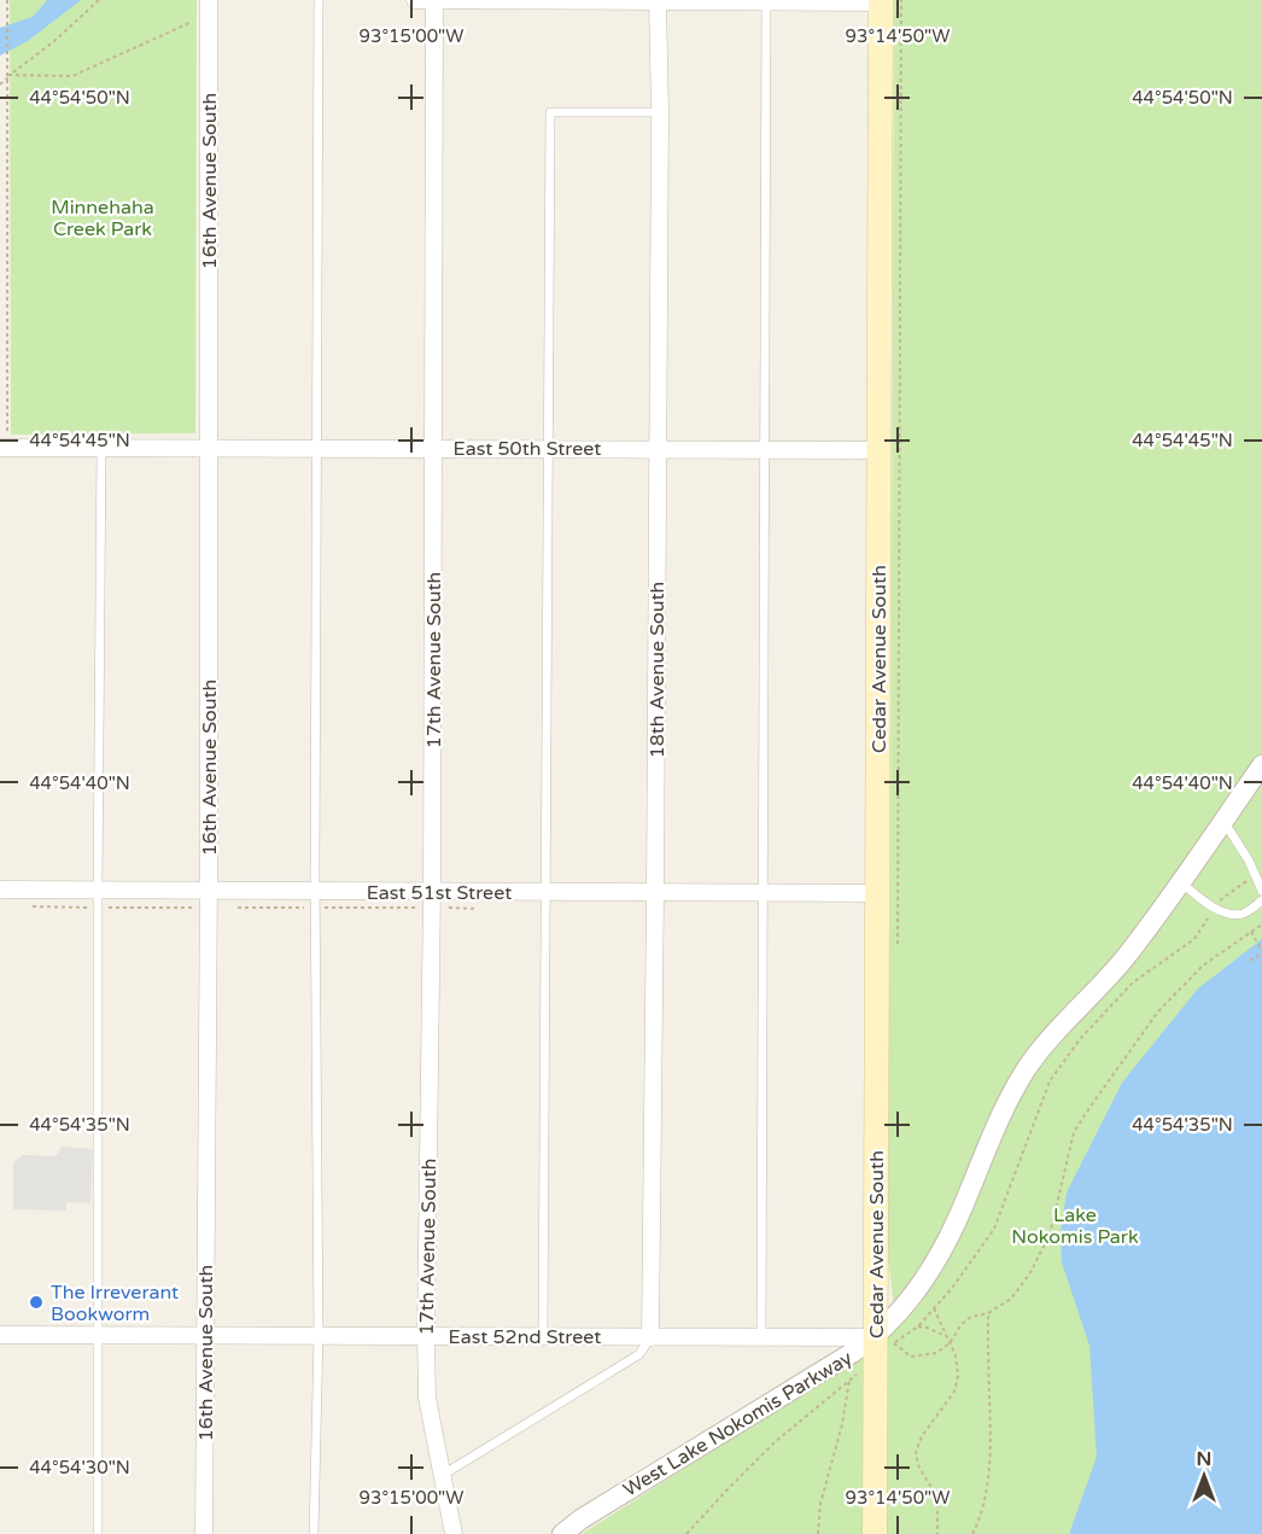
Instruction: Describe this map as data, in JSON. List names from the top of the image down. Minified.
{"streets":{"main road":["Cedar Avenue South"],"street":["16th Avenue South","East 50th Street","17th Avenue South","18th Avenue South","East 51st Street","East 52nd Street","West Lake Nokomis Parkway"]},"crossings":[["16th Avenue South","East 50th Street"],["16th Avenue South","East 51st Street"],["16th Avenue South","East 52nd Street"],["East 50th Street","Cedar Avenue South"],["East 50th Street","17th Avenue South"],["East 50th Street","18th Avenue South"],["Cedar Avenue South","East 51st Street"],["Cedar Avenue South","East 52nd Street"],["Cedar Avenue South","West Lake Nokomis Parkway"],["17th Avenue South","East 51st Street"],["17th Avenue South","East 52nd Street"],["18th Avenue South","East 51st Street"],["18th Avenue South","East 52nd Street"],["East 52nd Street","West Lake Nokomis Parkway"]],"parks":["Minnehaha Creek Park","Lake Nokomis Park"],"places":["The Irreverant Bookworm"],"north":"top","coordinates":["93°15'00\"W","93°14'50\"W","44°54'50\"N","44°54'45\"N","44°54'40\"N","44°54'35\"N","44°54'30\"N"]}
